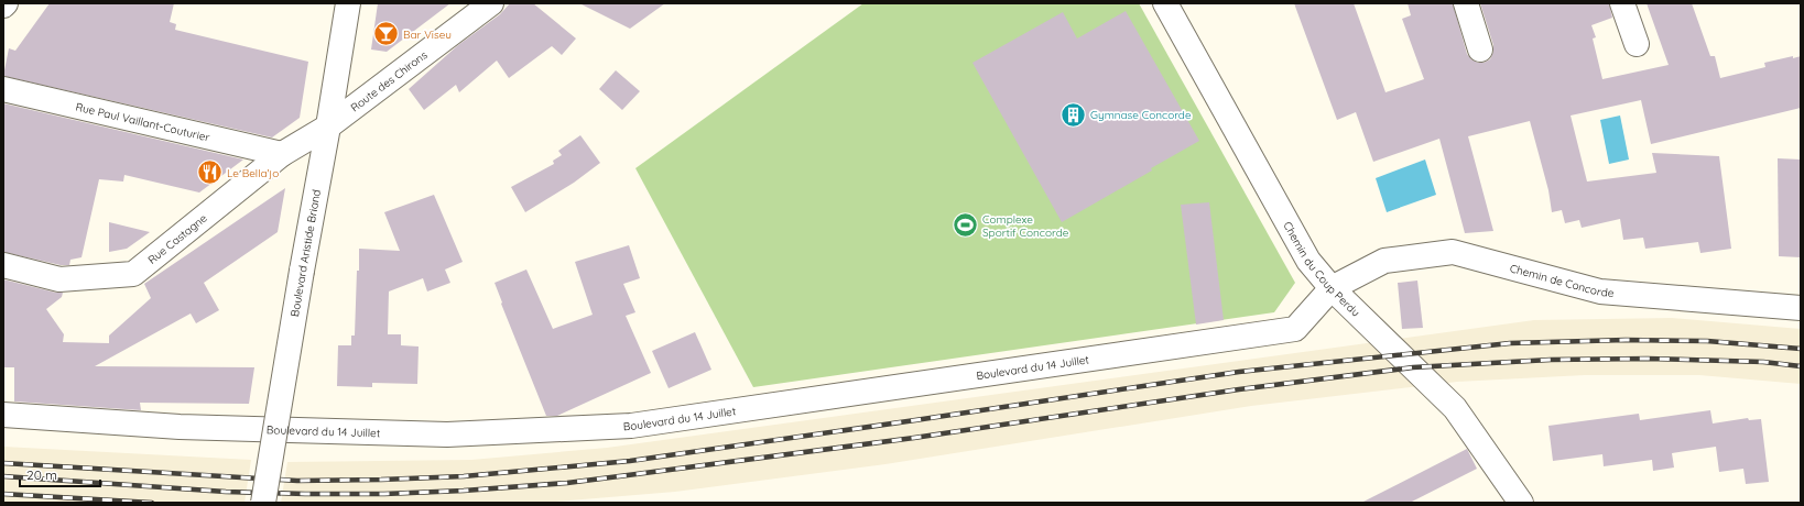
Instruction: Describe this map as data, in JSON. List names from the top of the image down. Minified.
{"streets":{"street":["Route des Chirons","Rue Paul Vaillant-Couturier","Rue Castagne","Boulevard Aristide Briand","Chemin du Coup Perdu","Chemin de Concorde","Boulevard du 14 Juillet"]},"crossings":[["Route des Chirons","Rue Castagne"],["Route des Chirons","Boulevard Aristide Briand"],["Rue Paul Vaillant-Couturier","Rue Castagne"],["Rue Castagne","Boulevard Aristide Briand"],["Chemin du Coup Perdu","Chemin de Concorde"],["Chemin du Coup Perdu","Boulevard du 14 Juillet"],["Chemin de Concorde","Boulevard du 14 Juillet"]],"places":{"bar":["Bar Viseu"],"building":["Gymnase Concorde"],"restaurant":["Le Bella'jo"],"sports":["Complexe Sportif Concorde"]},"scale_bar":"20 m"}
